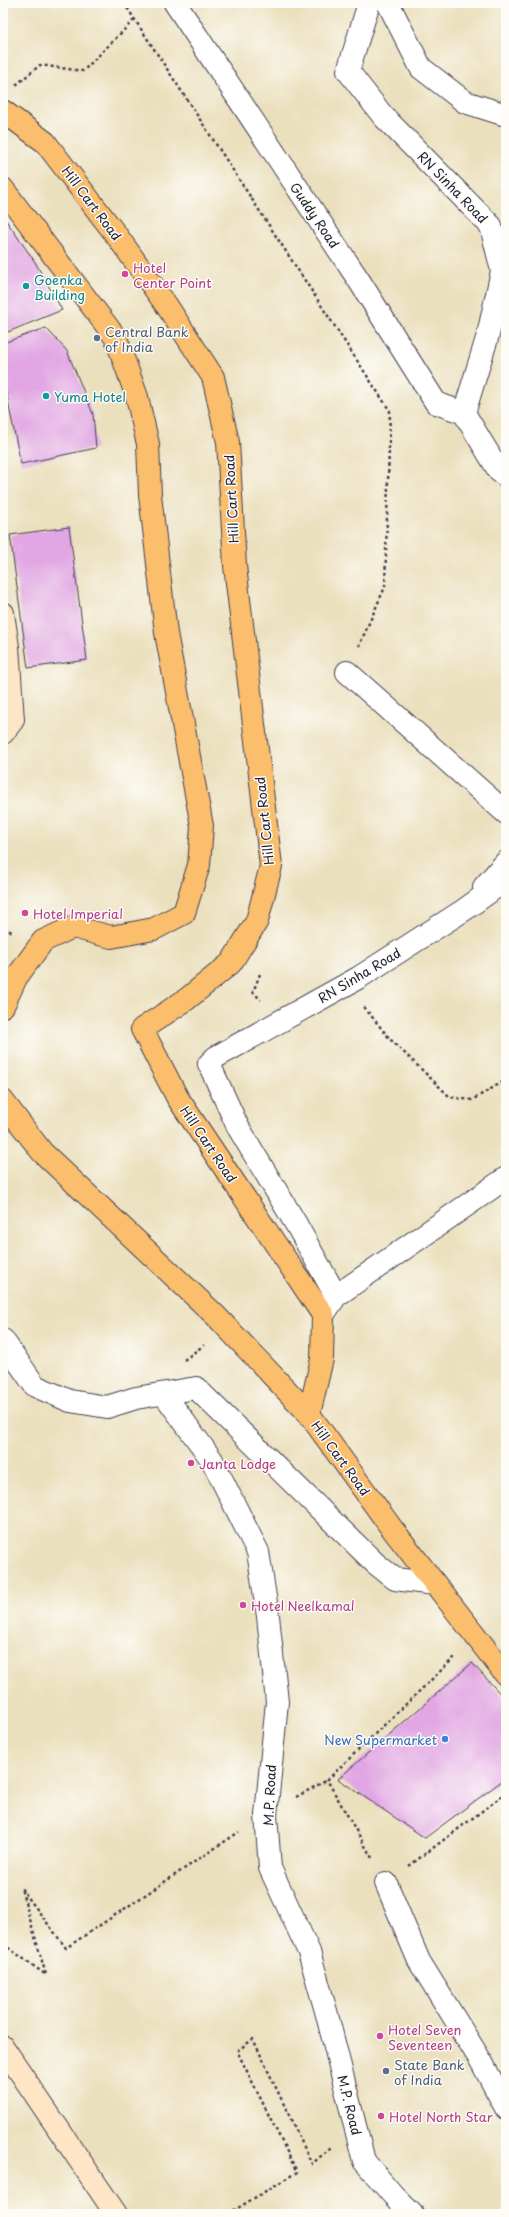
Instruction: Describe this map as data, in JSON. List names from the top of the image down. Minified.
{"streets":{"highway":["Hill Cart Road"],"street":["RN Sinha Road","Guddy Road","M.P. Road"]},"crossings":[["RN Sinha Road","Guddy Road"]],"places":["Hotel Center Point","Goenka Building","Central Bank of India","Yuma Hotel","Hotel Imperial","Janta Lodge","Hotel Neelkamal","New Supermarket","Hotel Seven Seventeen","State Bank of India","Hotel North Star"]}
